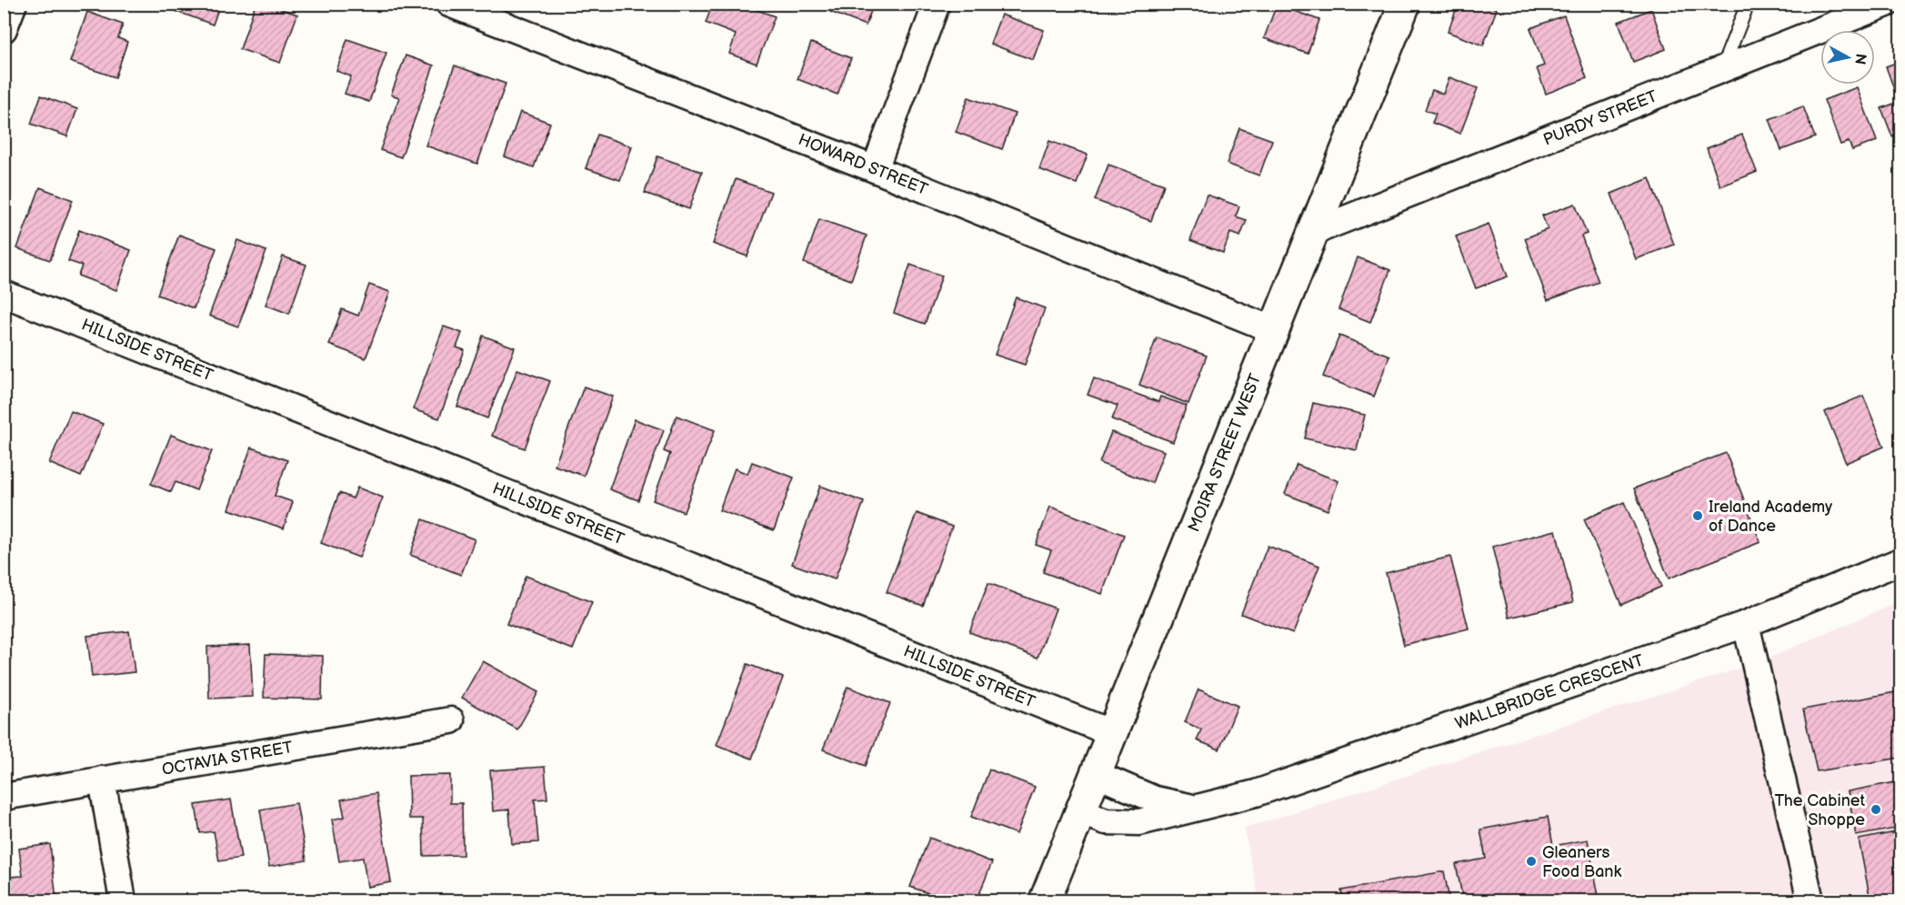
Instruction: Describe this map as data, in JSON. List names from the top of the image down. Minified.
{"streets":{"main road":["MOIRA STREET WEST"],"street":["PURDY STREET","HOWARD STREET","HILLSIDE STREET","WALLBRIDGE CRESCENT","OCTAVIA STREET"]},"crossings":[["PURDY STREET","MOIRA STREET WEST"],["HOWARD STREET","MOIRA STREET WEST"],["HILLSIDE STREET","MOIRA STREET WEST"],["MOIRA STREET WEST","WALLBRIDGE CRESCENT"]],"places":["Ireland Academy of Dance","The Cabinet Shoppe","Gleaners Food Bank"],"north":"right"}
